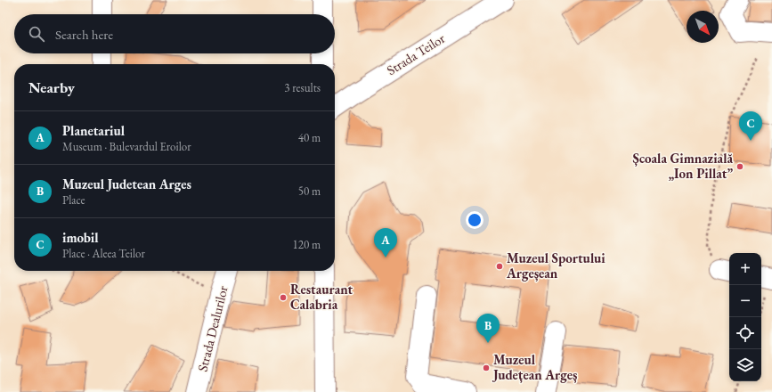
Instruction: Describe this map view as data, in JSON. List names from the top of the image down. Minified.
{"streets":{"street":["Strada Teilor","Strada Dealurilor"]},"places":["Școala Gimnazială „Ion Pillat”","Muzeul Sportului Argeșean","Restaurant Calabria","Muzeul Județean Argeș"],"north":"bottom right","page":{"search":"Search here","heading":["Nearby","3 results"],"list":[{"mark":"A","name":"Planetariul","note":"Museum · Bulevardul Eroilor","value":"40 m"},{"mark":"B","name":"Muzeul Judetean Arges","note":"Place","value":"50 m"},{"mark":"C","name":"imobil","note":"Place · Aleea Teilor","value":"120 m"}],"pins":["C","A","B"],"map_buttons":["+","−"]}}
